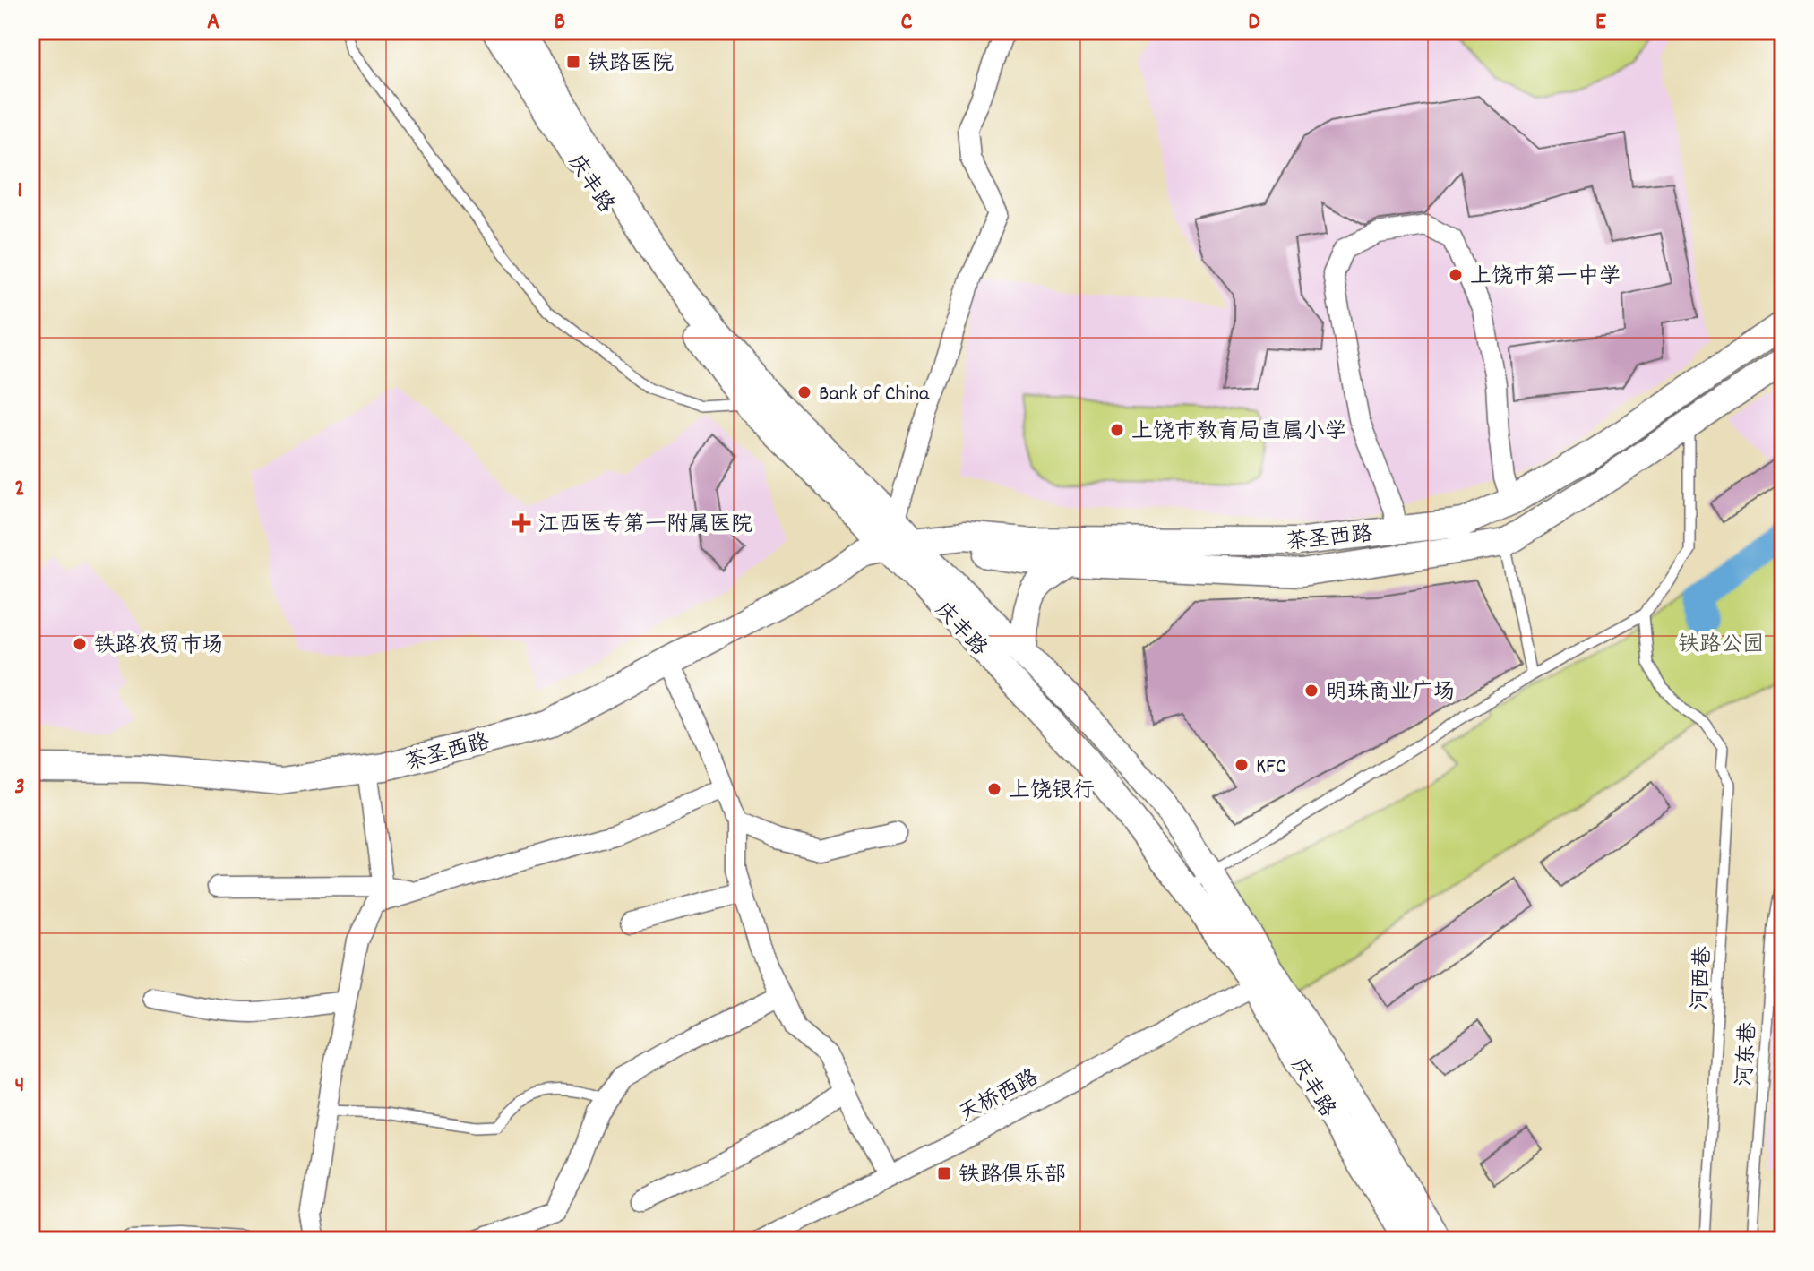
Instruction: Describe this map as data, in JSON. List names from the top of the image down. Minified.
{"streets":{"main road":["庆丰路","茶圣西路"],"street":["天桥西路"],"lane":["河西巷","河东巷"]},"crossings":[["庆丰路","茶圣西路"],["庆丰路","天桥西路"]],"parks":["铁路公园"],"places":{"transit":["铁路医院","铁路俱乐部"],"other":["上饶市第一中学","Bank of China","上饶市教育局直属小学","铁路农贸市场","明珠商业广场","KFC","上饶银行"],"health":["江西医专第一附属医院"]},"grid":{"columns":["A","B","C","D","E"],"rows":["1","2","3","4"]}}
